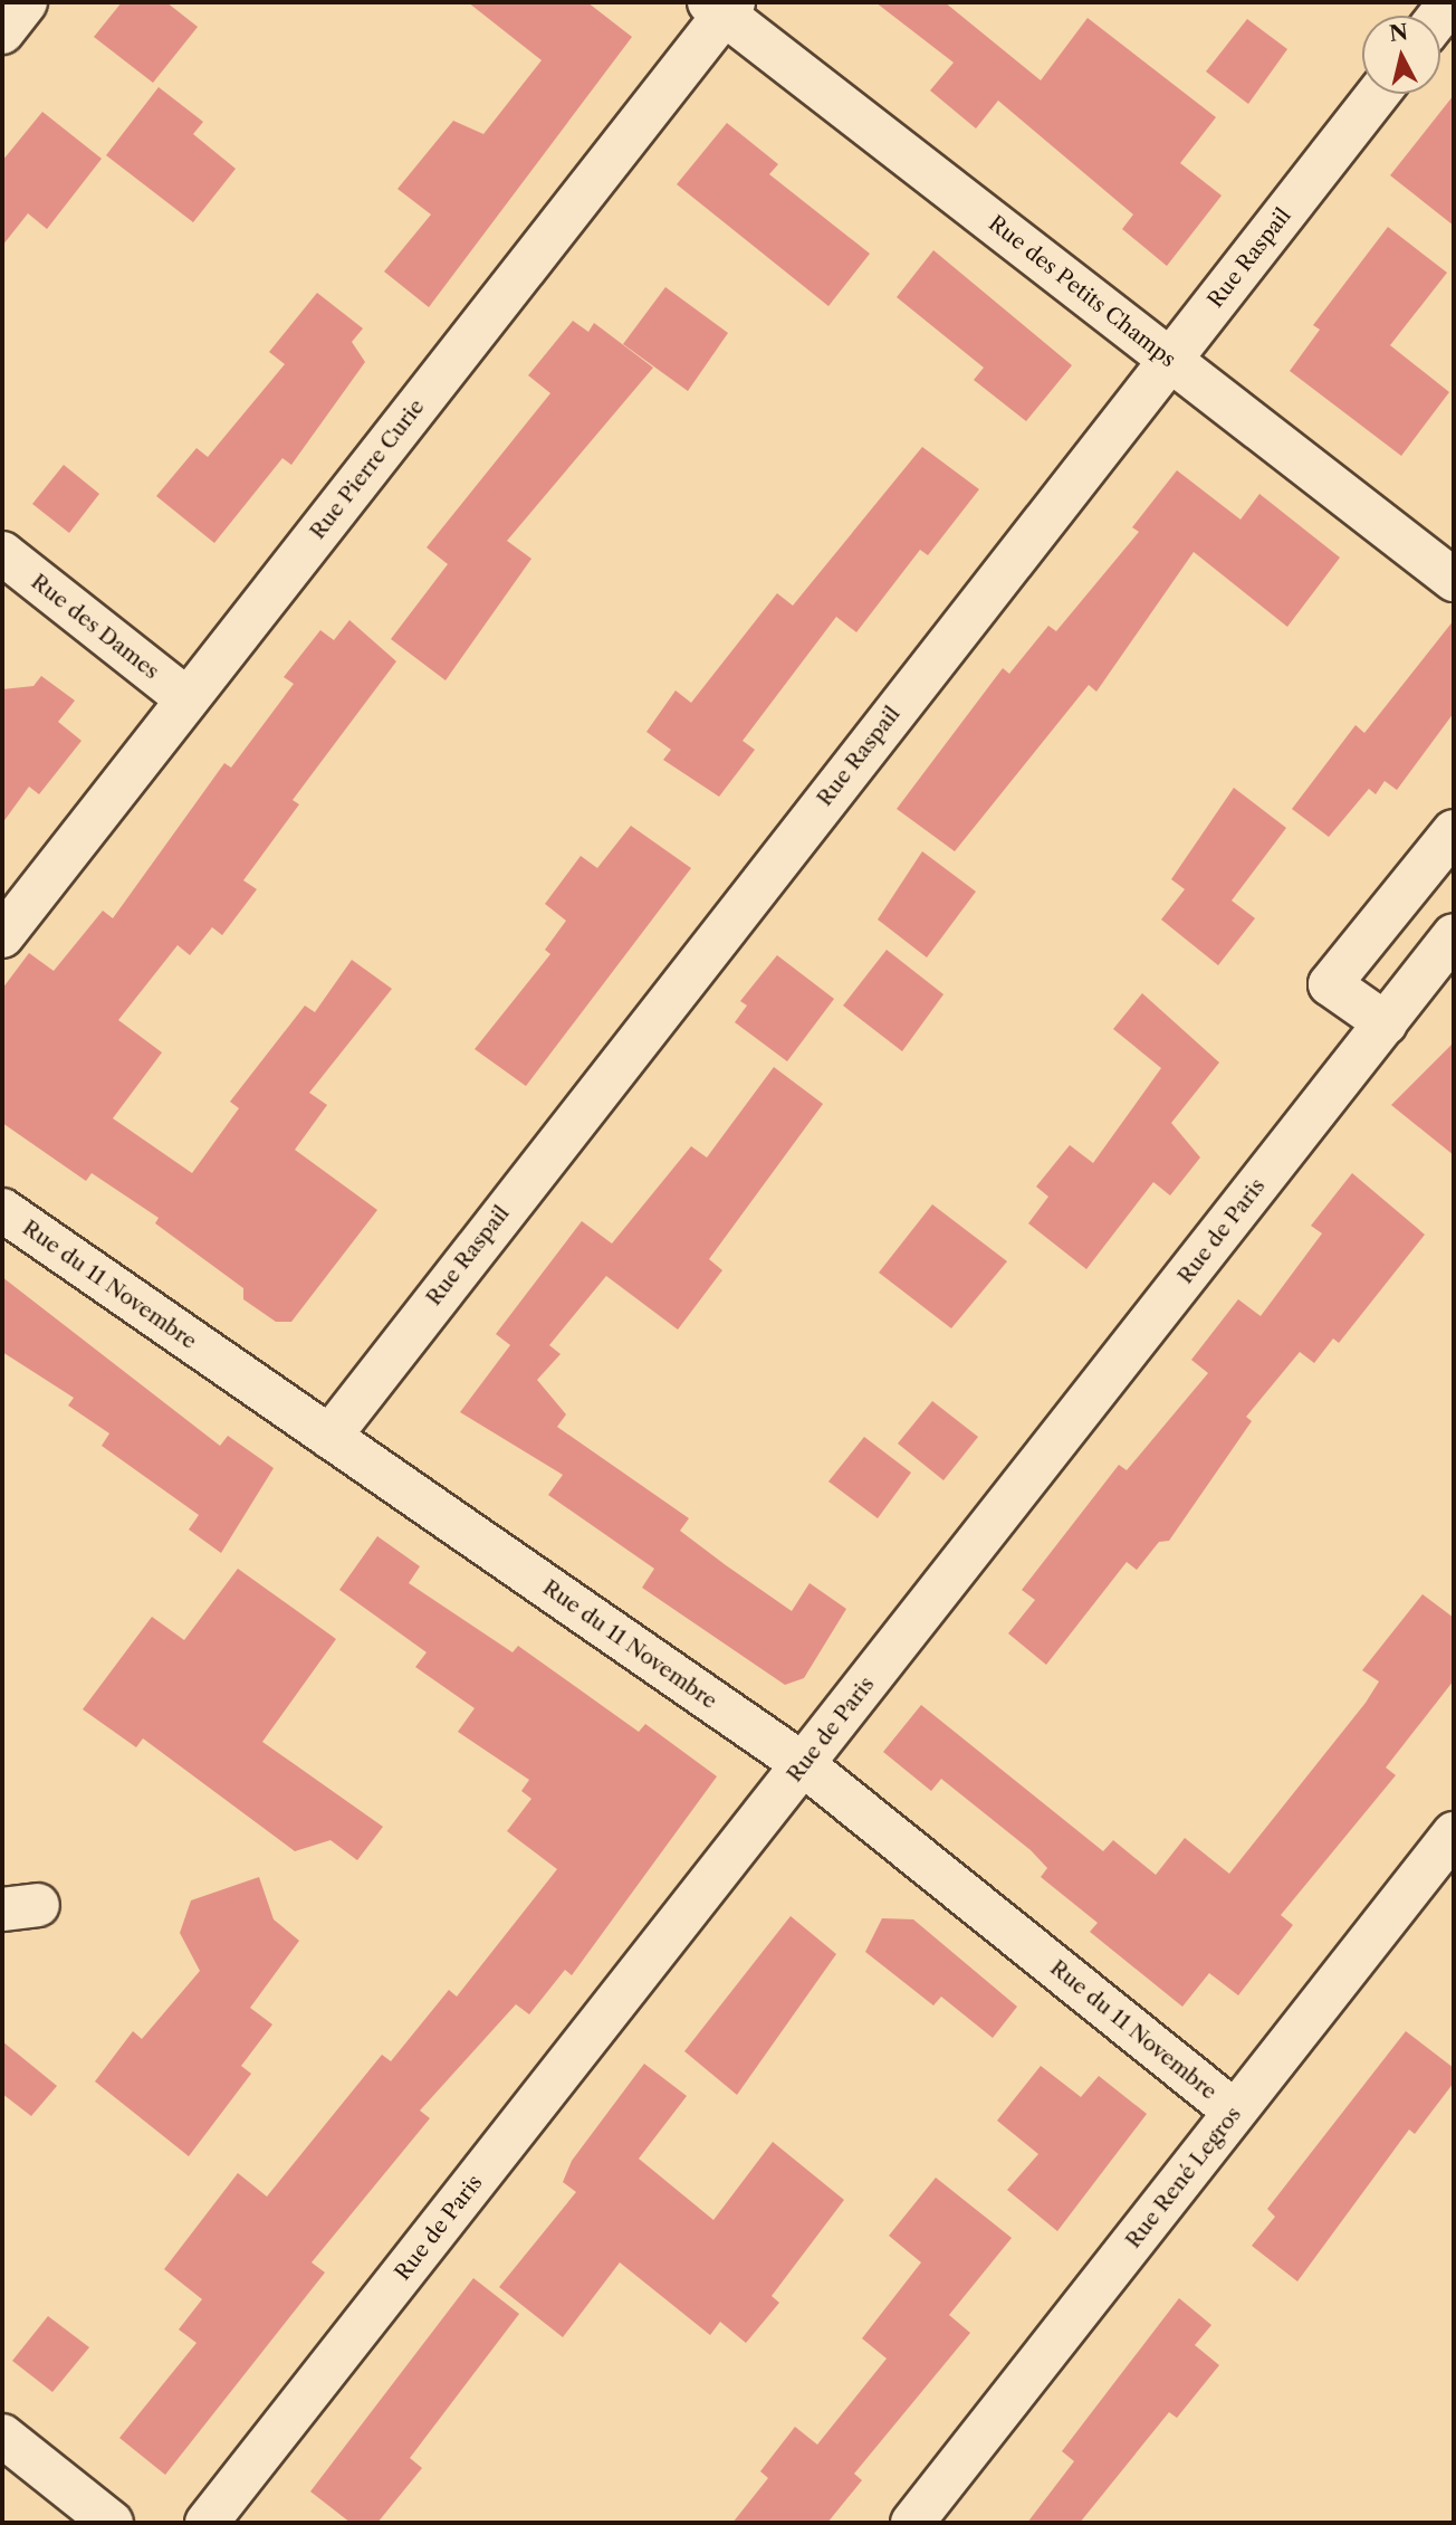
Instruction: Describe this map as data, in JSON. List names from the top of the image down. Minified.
{"streets":{"street":["Rue Raspail","Rue des Petits Champs","Rue Pierre Curie","Rue des Dames","Rue de Paris","Rue du 11 Novembre","Rue René Legros"]},"crossings":[["Rue Raspail","Rue des Petits Champs"],["Rue Raspail","Rue du 11 Novembre"],["Rue des Petits Champs","Rue Pierre Curie"],["Rue Pierre Curie","Rue des Dames"],["Rue de Paris","Rue du 11 Novembre"],["Rue du 11 Novembre","Rue René Legros"]],"north":"top"}
